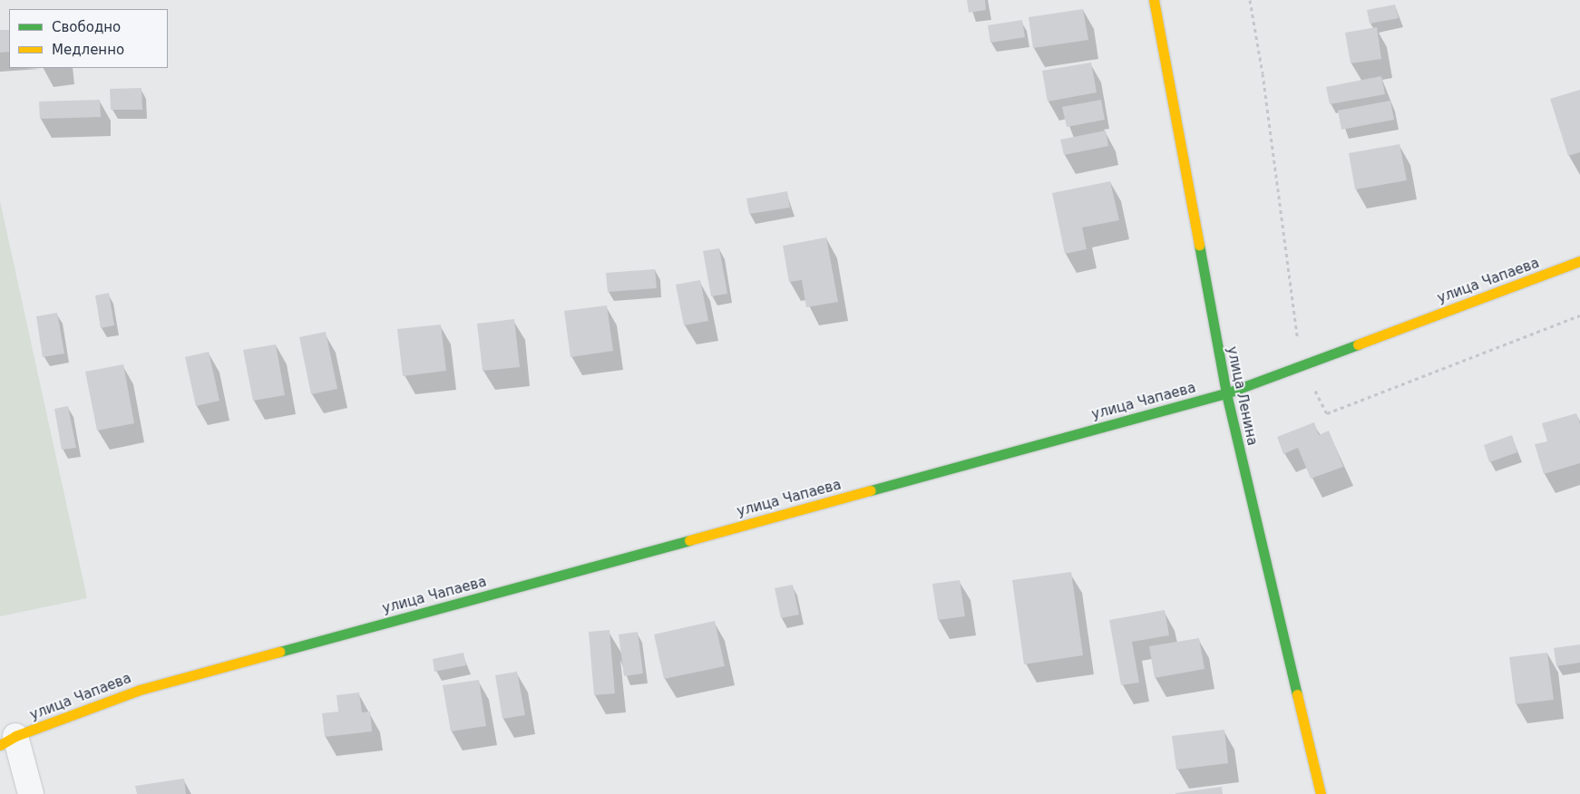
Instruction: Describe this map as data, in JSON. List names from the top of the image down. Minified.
{"streets":{"main road":["улица Чапаева","улица Ленина"]},"crossings":[["улица Чапаева","улица Ленина"]],"legend":["Свободно","Медленно"]}
